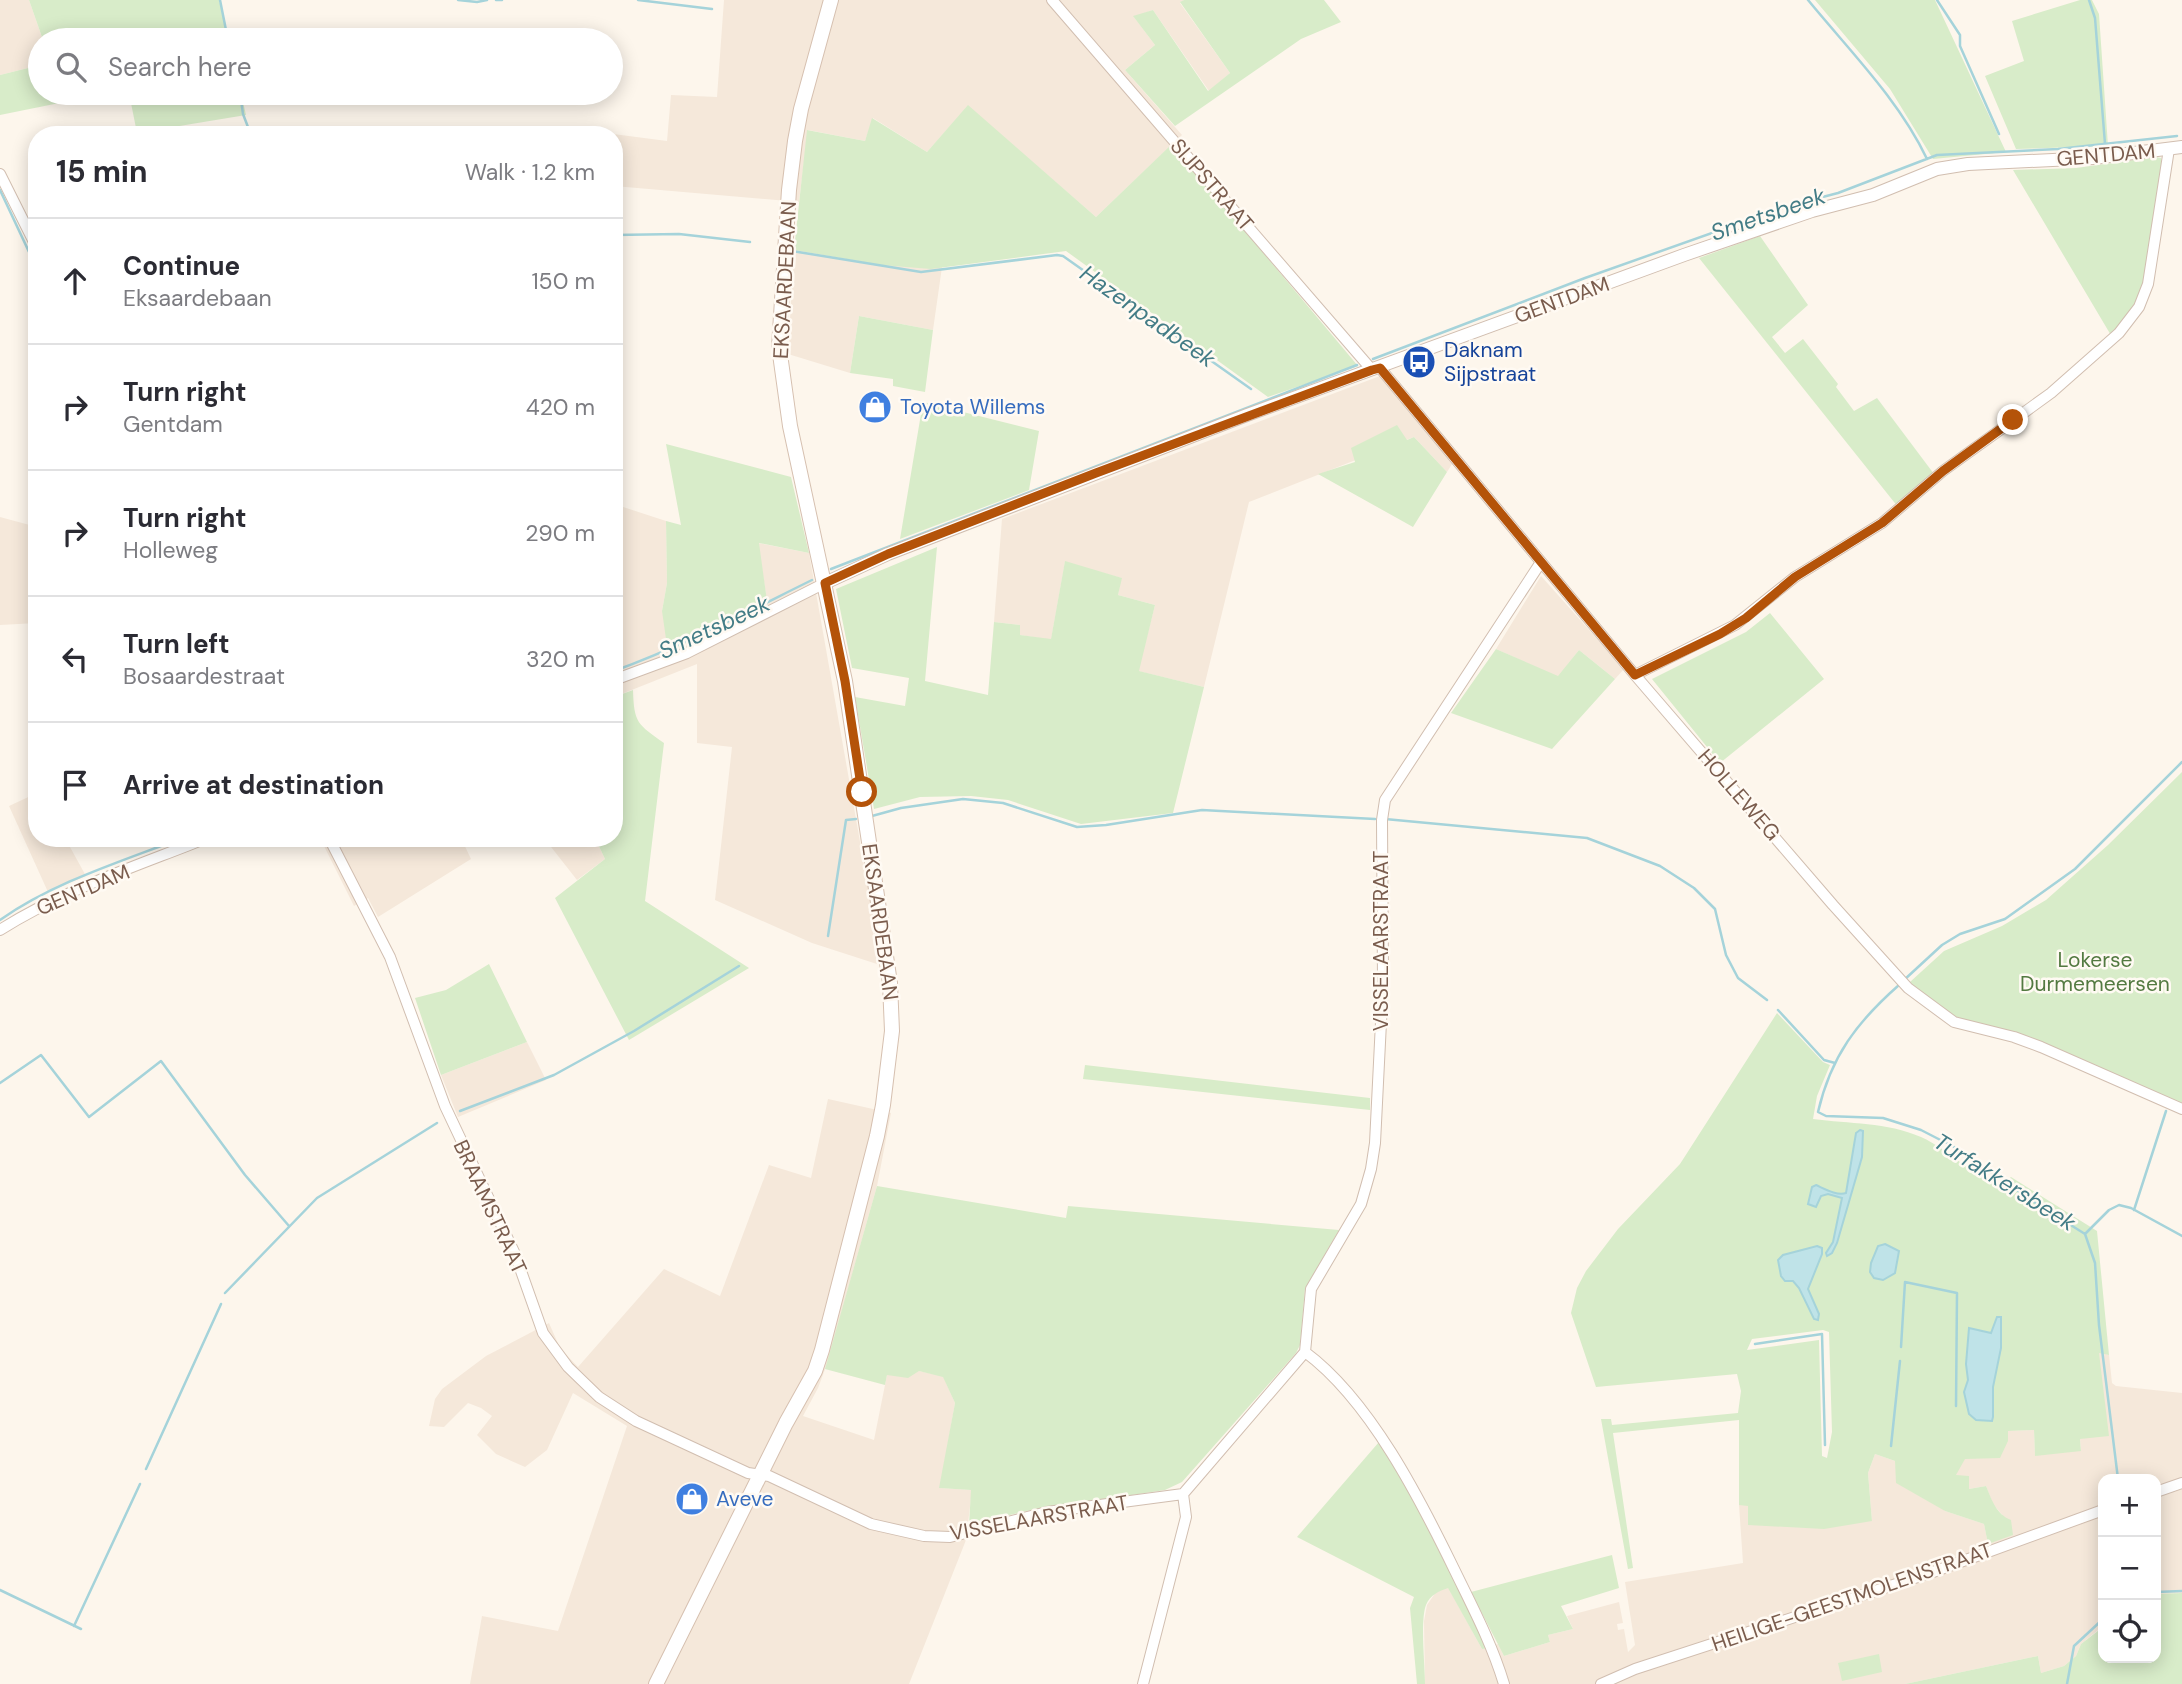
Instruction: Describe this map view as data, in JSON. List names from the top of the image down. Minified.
{"streets":{"main road":["EKSAARDEBAAN"],"street":["GENTDAM","SIJPSTRAAT","HOLLEWEG","VISSELAARSTRAAT","BRAAMSTRAAT","HEILIGE-GEESTMOLENSTRAAT"]},"crossings":[["GENTDAM","SIJPSTRAAT"],["GENTDAM","EKSAARDEBAAN"],["GENTDAM","HOLLEWEG"],["SIJPSTRAAT","HOLLEWEG"],["EKSAARDEBAAN","VISSELAARSTRAAT"],["EKSAARDEBAAN","BRAAMSTRAAT"],["HOLLEWEG","VISSELAARSTRAAT"],["VISSELAARSTRAAT","BRAAMSTRAAT"]],"water":["Smetsbeek","Hazenpadbeek","Turfakkersbeek"],"parks":["Lokerse Durmemeersen"],"places":{"bus stop":["Daknam Sijpstraat"],"shop":["Toyota Willems","Aveve"]},"page":{"search":"Search here","heading":["15 min","Walk · 1.2 km"],"list":[["Continue","Eksaardebaan","150 m"],["Turn right","Gentdam","420 m"],["Turn right","Holleweg","290 m"],["Turn left","Bosaardestraat","320 m"],"Arrive at destination"],"map_buttons":["+","−"]}}
